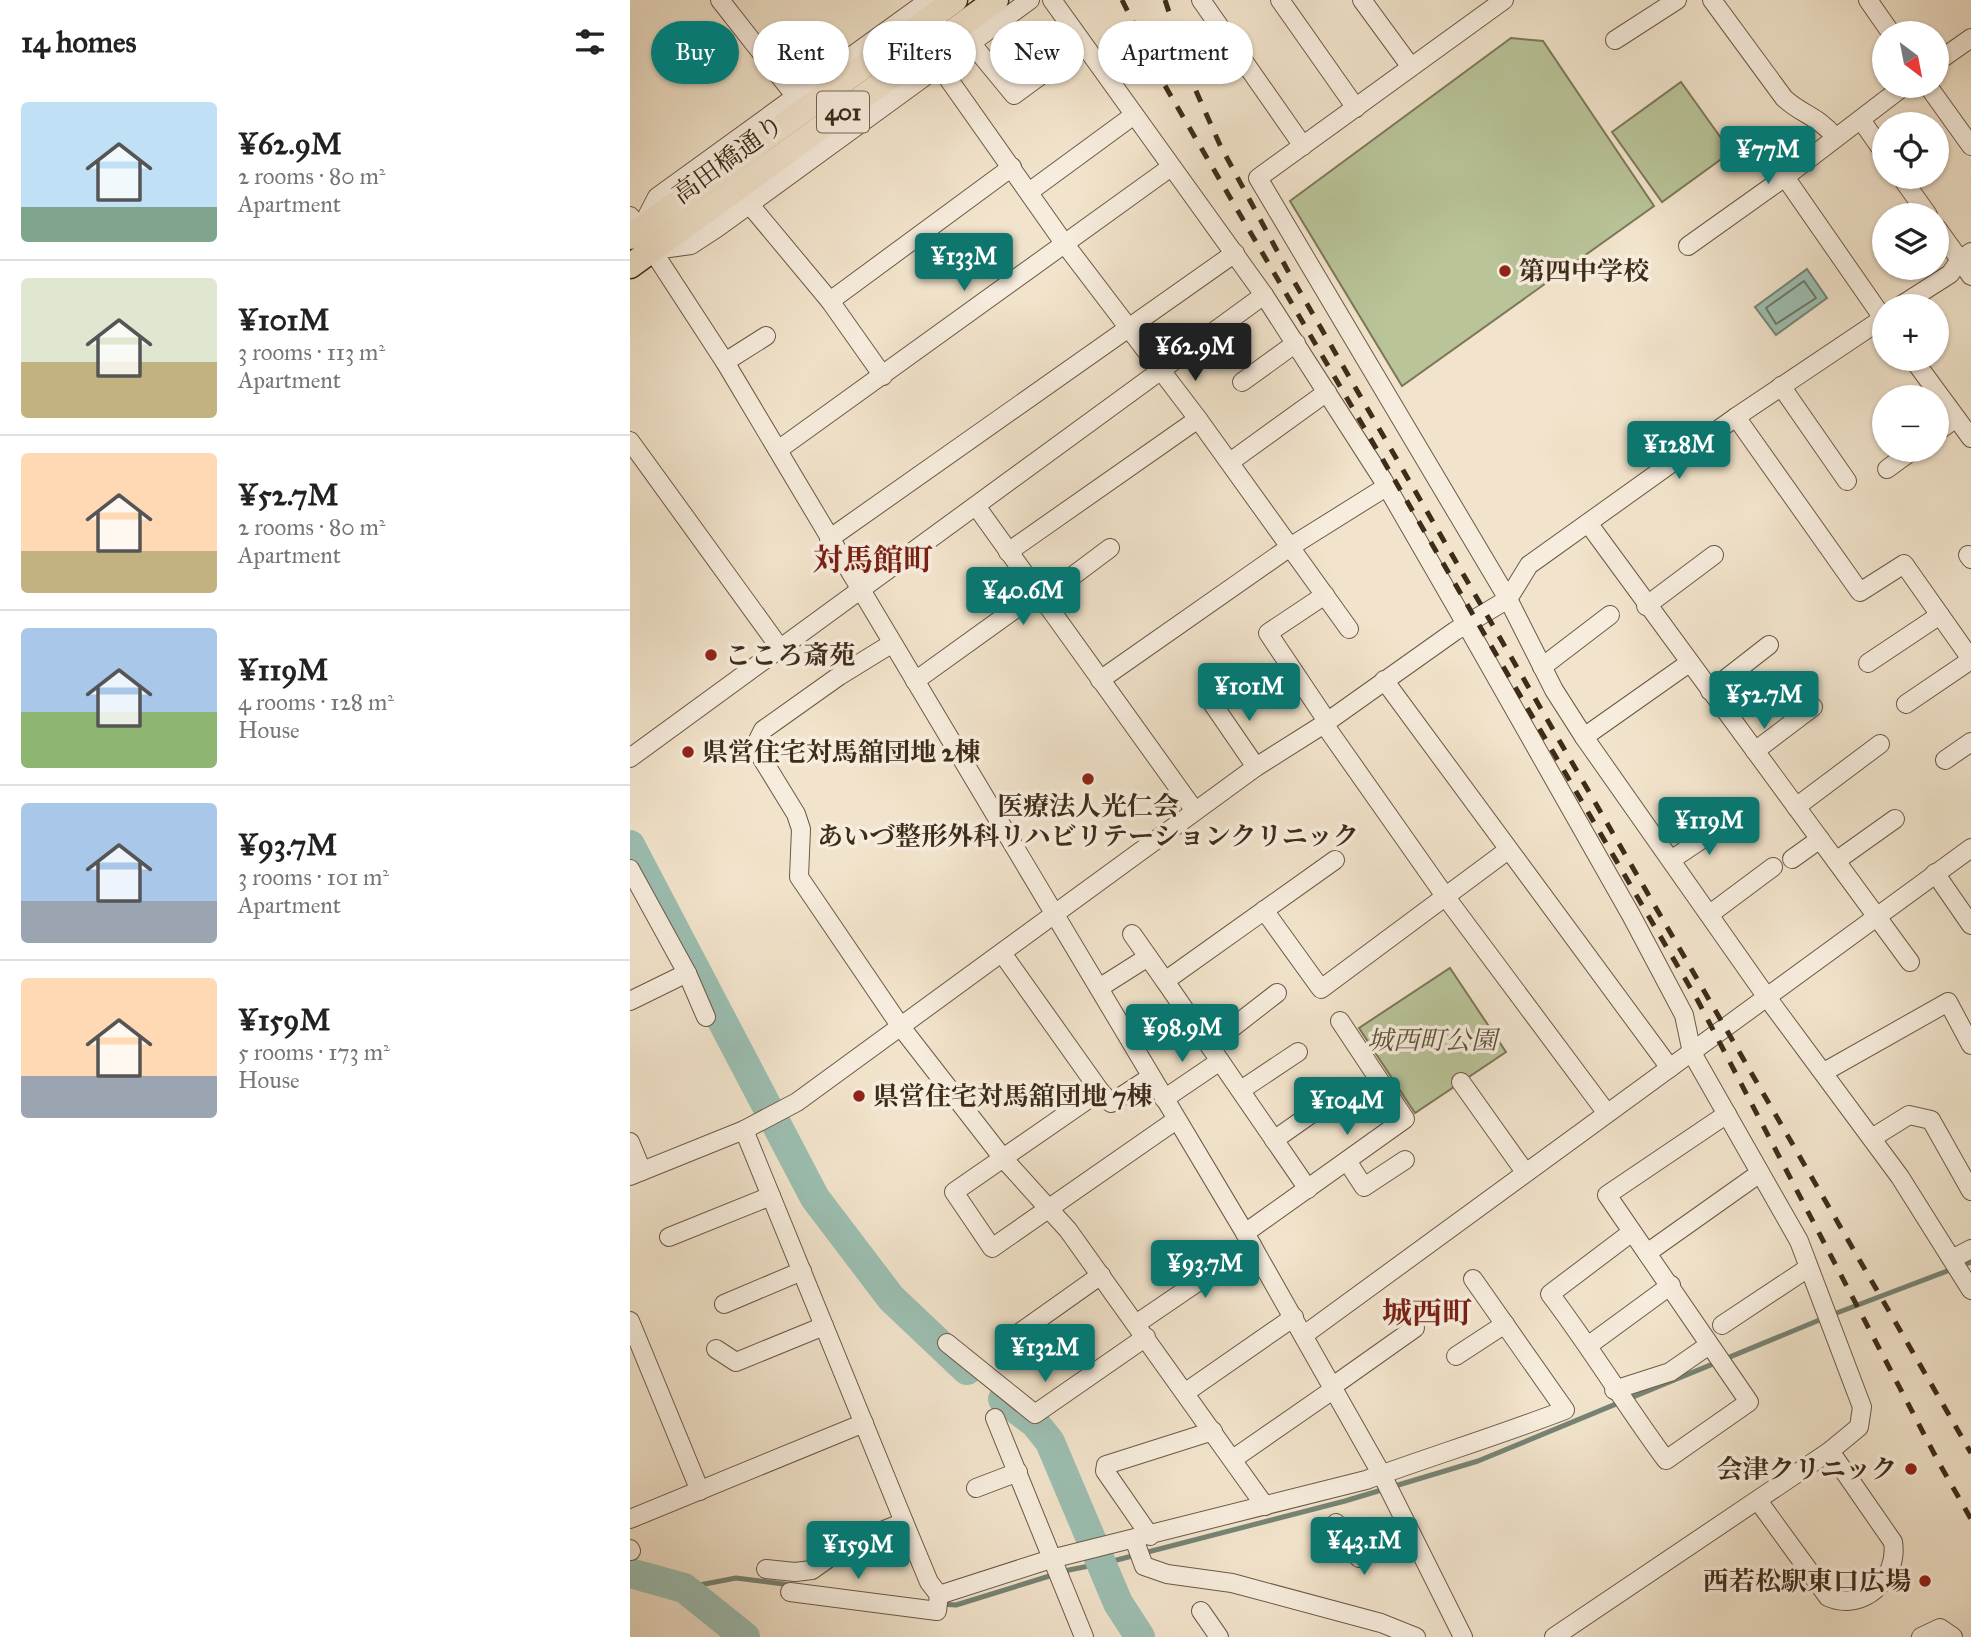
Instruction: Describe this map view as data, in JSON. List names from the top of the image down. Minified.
{"streets":{"highway":["401","高田橋通り"]},"districts":["対馬館町","城西町"],"parks":["城西町公園"],"places":["第四中学校","こころ斎苑","県営住宅対馬舘団地 2棟","医療法人光仁会 あいづ整形外科リハビリテーションクリニック","県営住宅対馬舘団地 7棟","会津クリニック","西若松駅東口広場"],"north":"bottom right","page":{"heading":"14 homes","map_buttons":["+","−"],"chip":["Buy","Rent","Filters","New","Apartment"],"list":[{"name":"¥62.9M","note":"2 rooms · 80 m² · Apartment"},{"name":"¥101M","note":"3 rooms · 113 m² · Apartment"},{"name":"¥52.7M","note":"2 rooms · 80 m² · Apartment"},{"name":"¥119M","note":"4 rooms · 128 m² · House"},{"name":"¥93.7M","note":"3 rooms · 101 m² · Apartment"},{"name":"¥159M","note":"5 rooms · 173 m² · House"}],"price":["¥77M","¥133M","¥62.9M","¥128M","¥40.6M","¥101M","¥52.7M","¥119M","¥98.9M","¥104M","¥93.7M","¥132M","¥43.1M","¥159M"]}}
